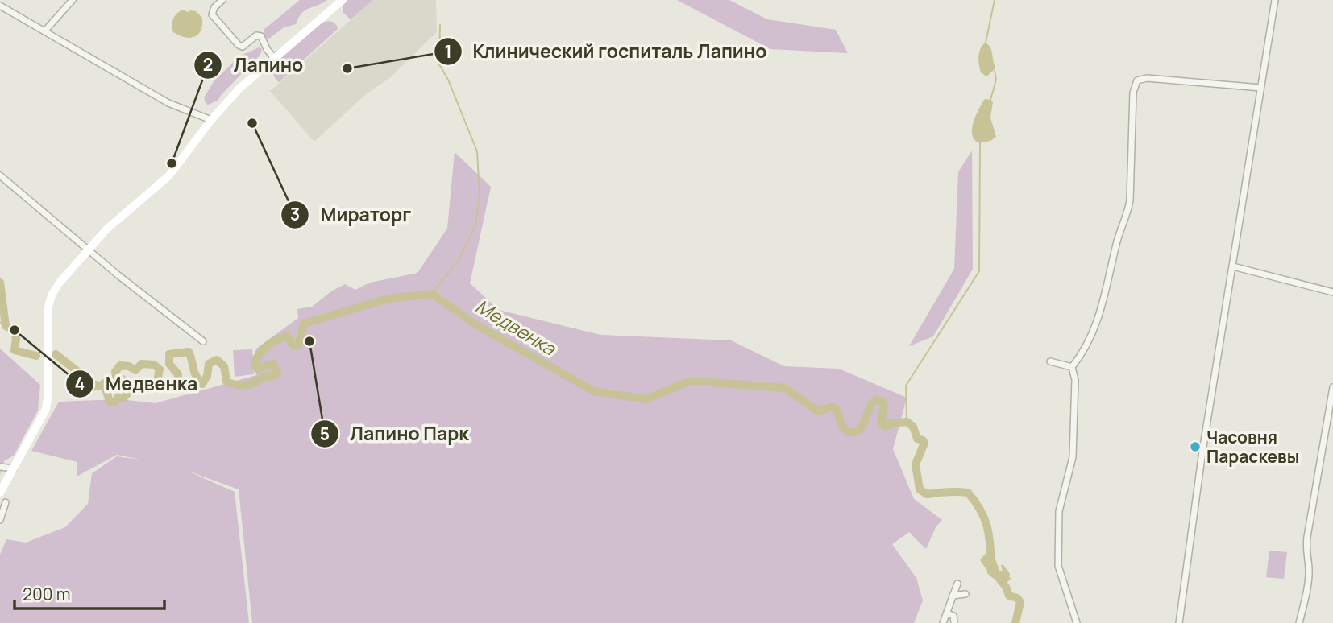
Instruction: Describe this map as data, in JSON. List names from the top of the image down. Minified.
{"water":["Медвенка"],"places":["Клинический госпиталь Лапино","Мираторг","Лапино","Медвенка","Лапино Парк","Часовня Параскевы"],"scale_bar":"200 m"}
